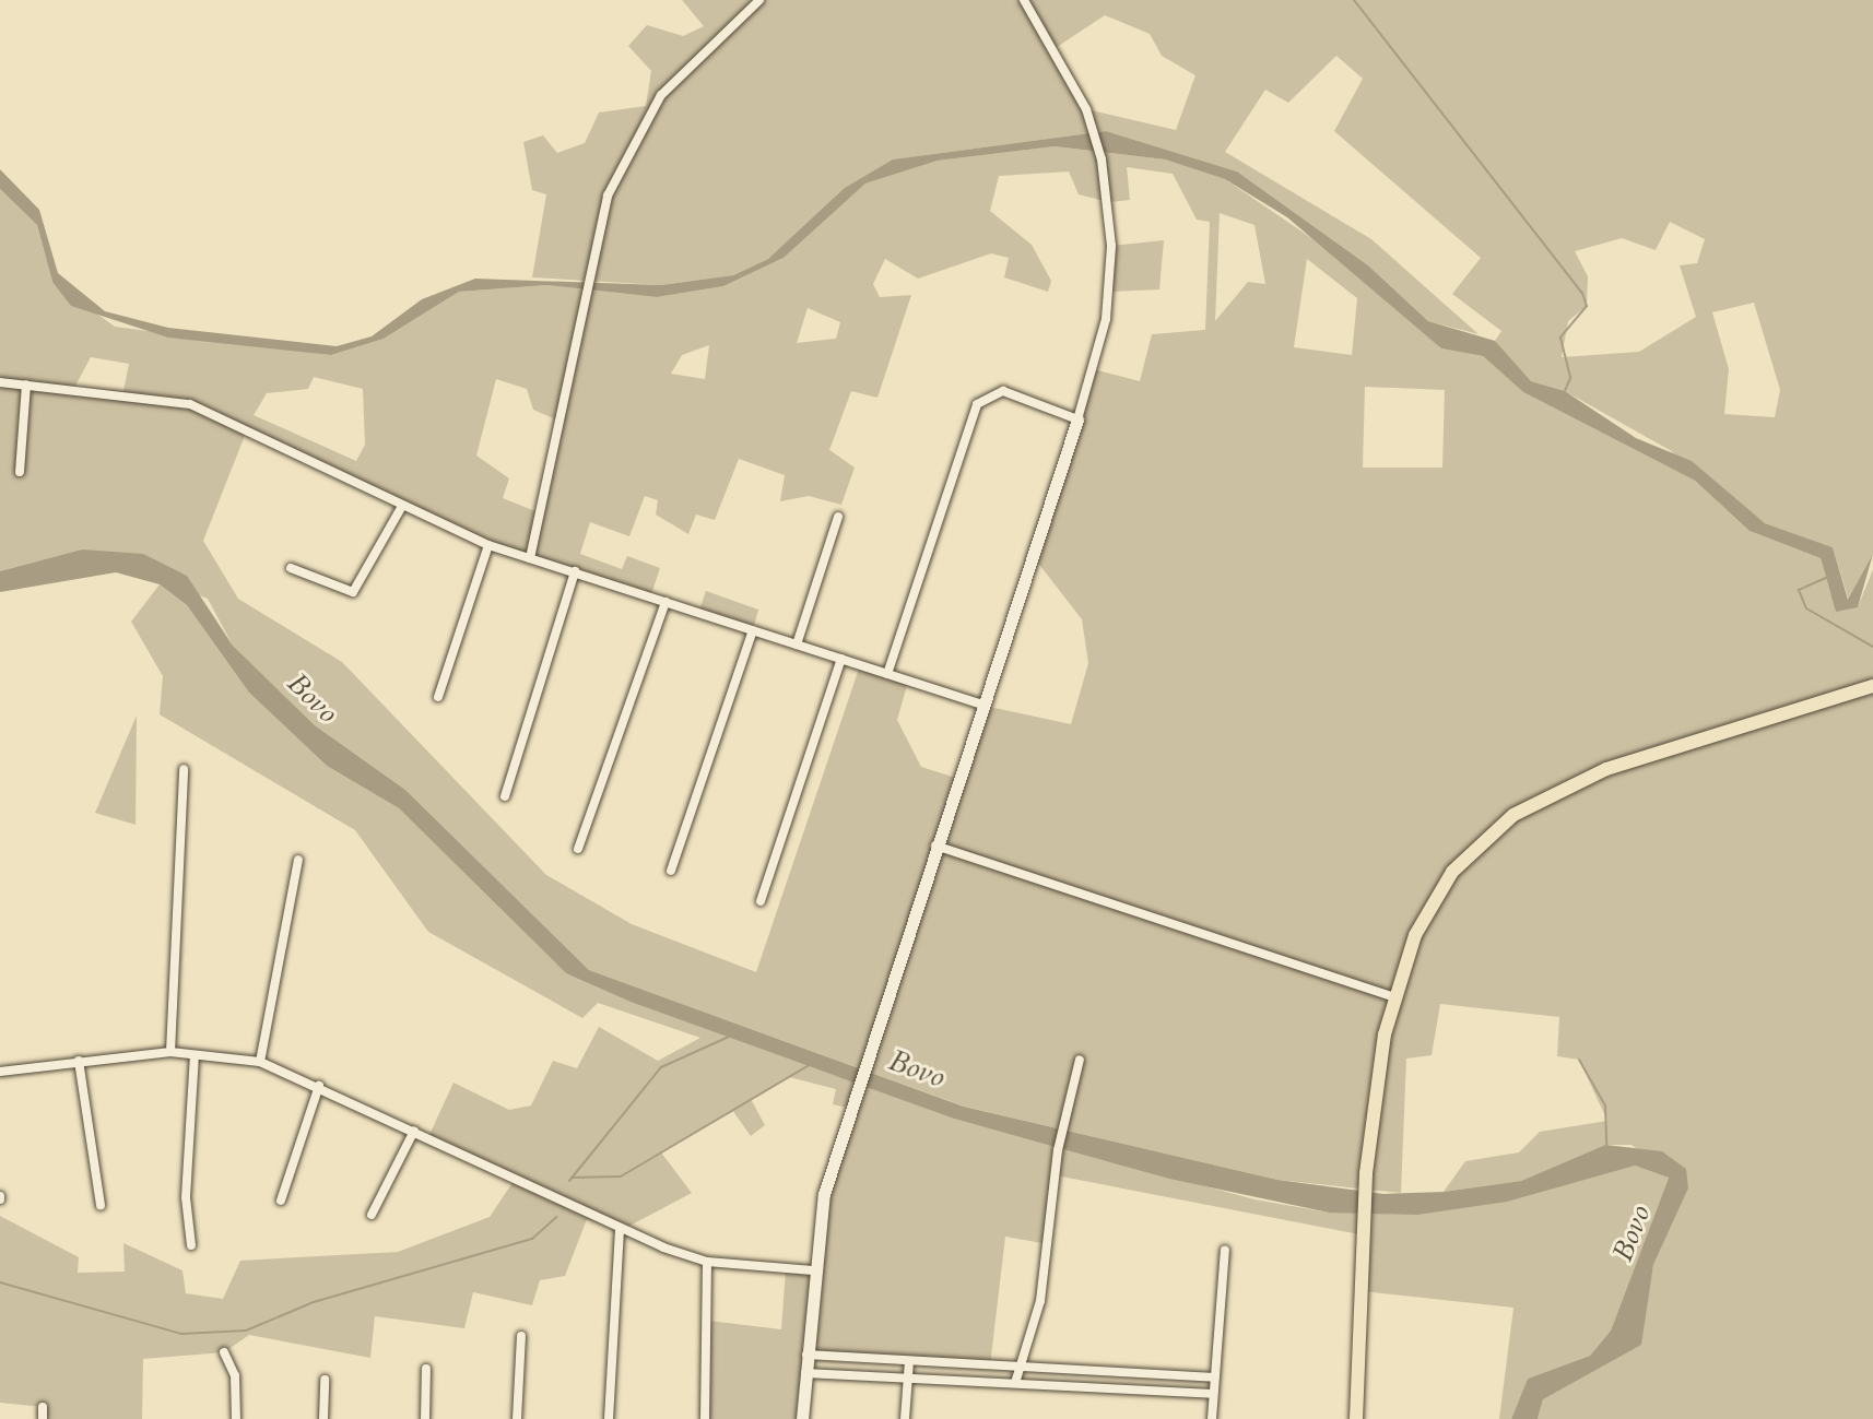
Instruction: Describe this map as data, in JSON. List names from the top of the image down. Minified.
{"water":["Bovo"]}
